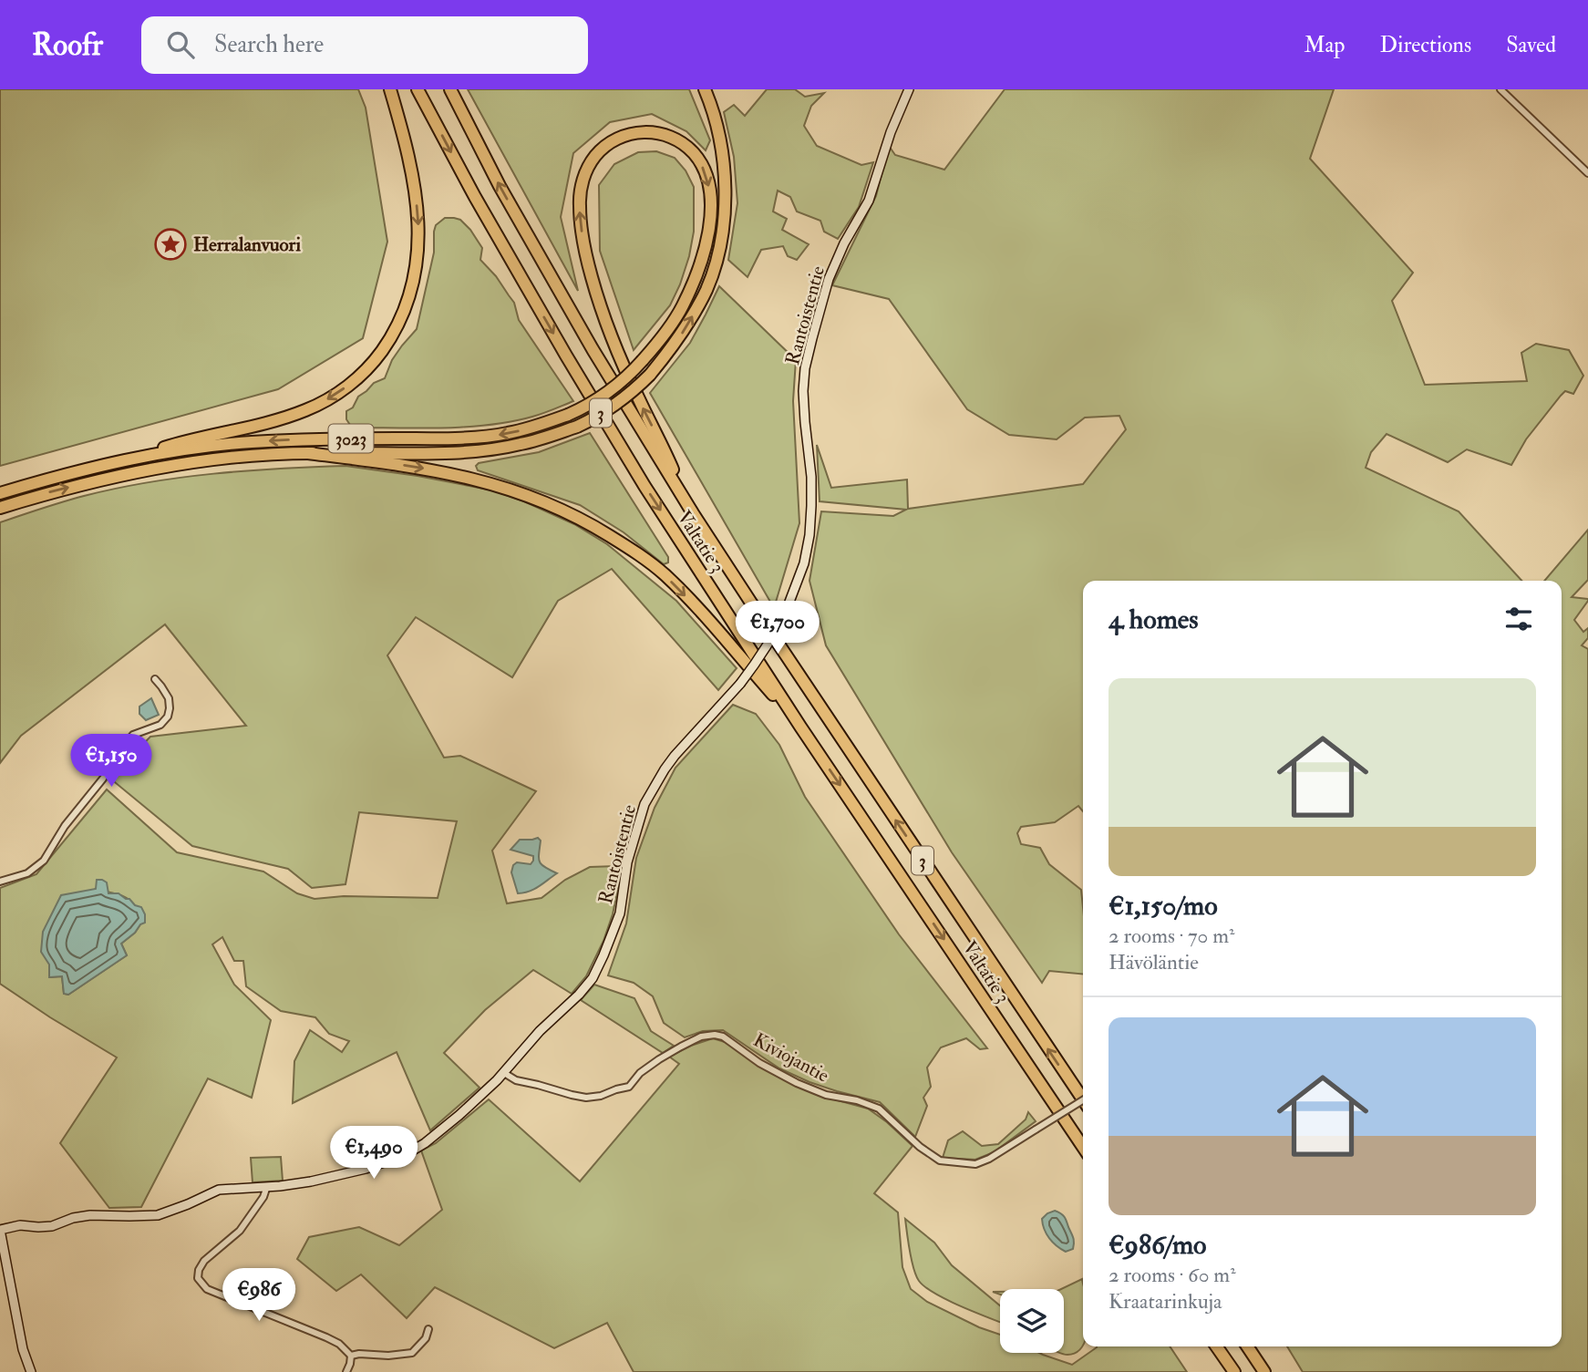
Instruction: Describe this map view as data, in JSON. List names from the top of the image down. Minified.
{"streets":{"highway":["3","3023","Valtatie 3"],"street":["Rantoistentie","Kiviojantie"]},"crossings":[["Rantoistentie","Kiviojantie"],["3023","Valtatie 3"]],"places":{"place":["Herralanvuori"]},"page":{"header":"Roofr","search":"Search here","nav":["Map","Directions","Saved"],"heading":"4 homes","price":["€1,700","€1,150","€1,490","€986"],"list":[{"name":"€1,150/mo","note":"2 rooms · 70 m² · Hävöläntie"},{"name":"€986/mo","note":"2 rooms · 60 m² · Kraatarinkuja"}]}}
